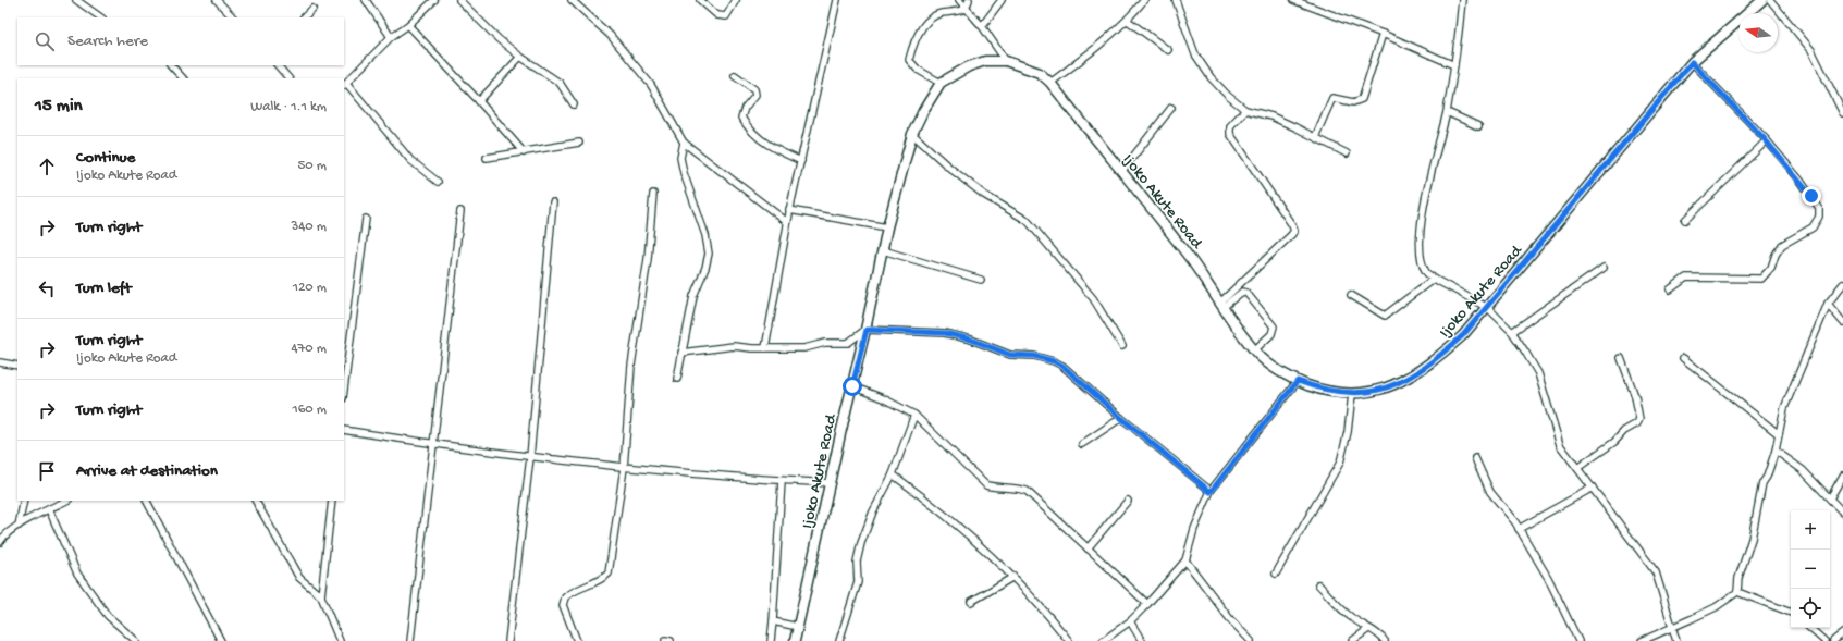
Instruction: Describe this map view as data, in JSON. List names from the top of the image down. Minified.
{"streets":{"main road":["Ijoko Akute Road"]},"north":"left","page":{"search":"Search here","heading":["15 min","Walk · 1.1 km"],"list":[["Continue","Ijoko Akute Road","50 m"],["Turn right","340 m"],["Turn left","120 m"],["Turn right","Ijoko Akute Road","470 m"],["Turn right","160 m"],"Arrive at destination"],"map_buttons":["+","−"]}}
